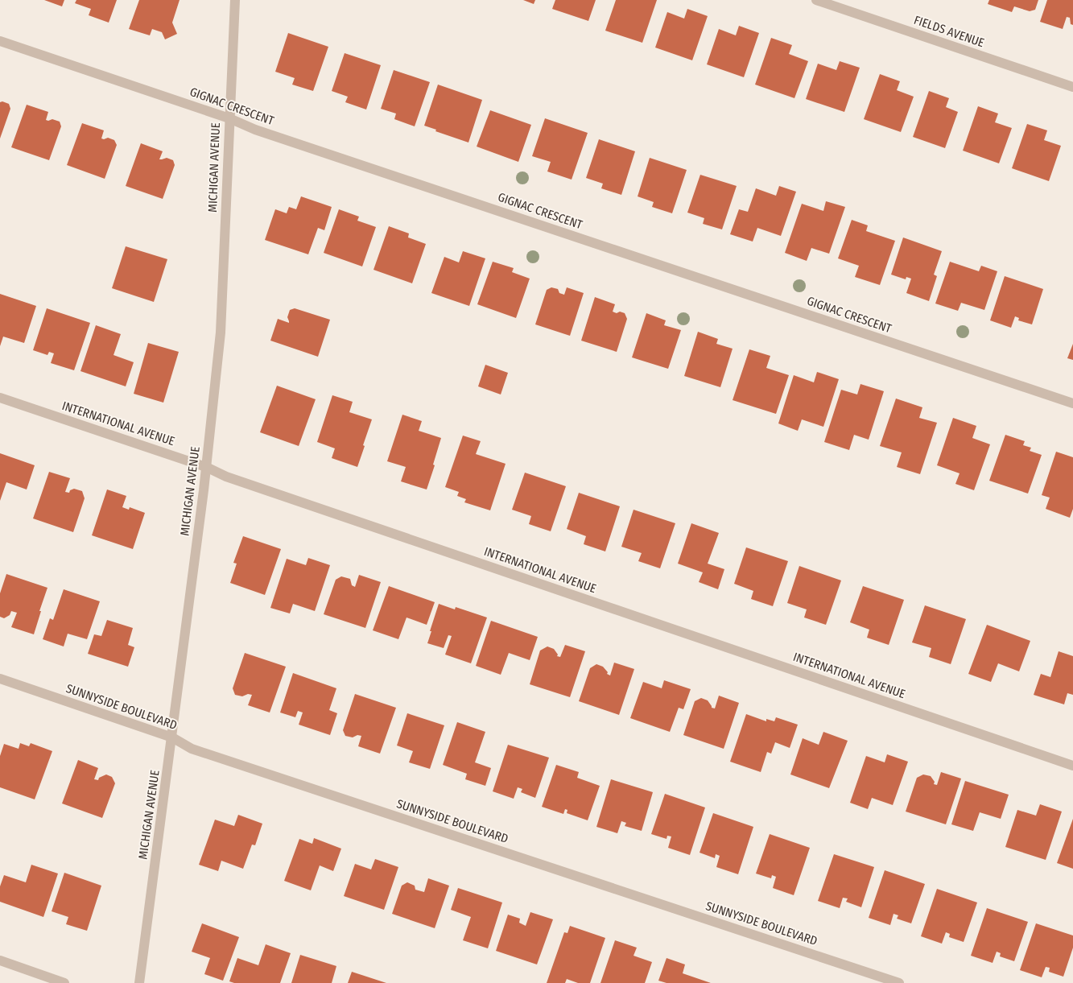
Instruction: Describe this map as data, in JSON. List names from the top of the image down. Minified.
{"streets":{"street":["FIELDS AVENUE","GIGNAC CRESCENT","MICHIGAN AVENUE","INTERNATIONAL AVENUE","SUNNYSIDE BOULEVARD"]},"crossings":[["GIGNAC CRESCENT","MICHIGAN AVENUE"],["MICHIGAN AVENUE","INTERNATIONAL AVENUE"],["MICHIGAN AVENUE","SUNNYSIDE BOULEVARD"]]}
